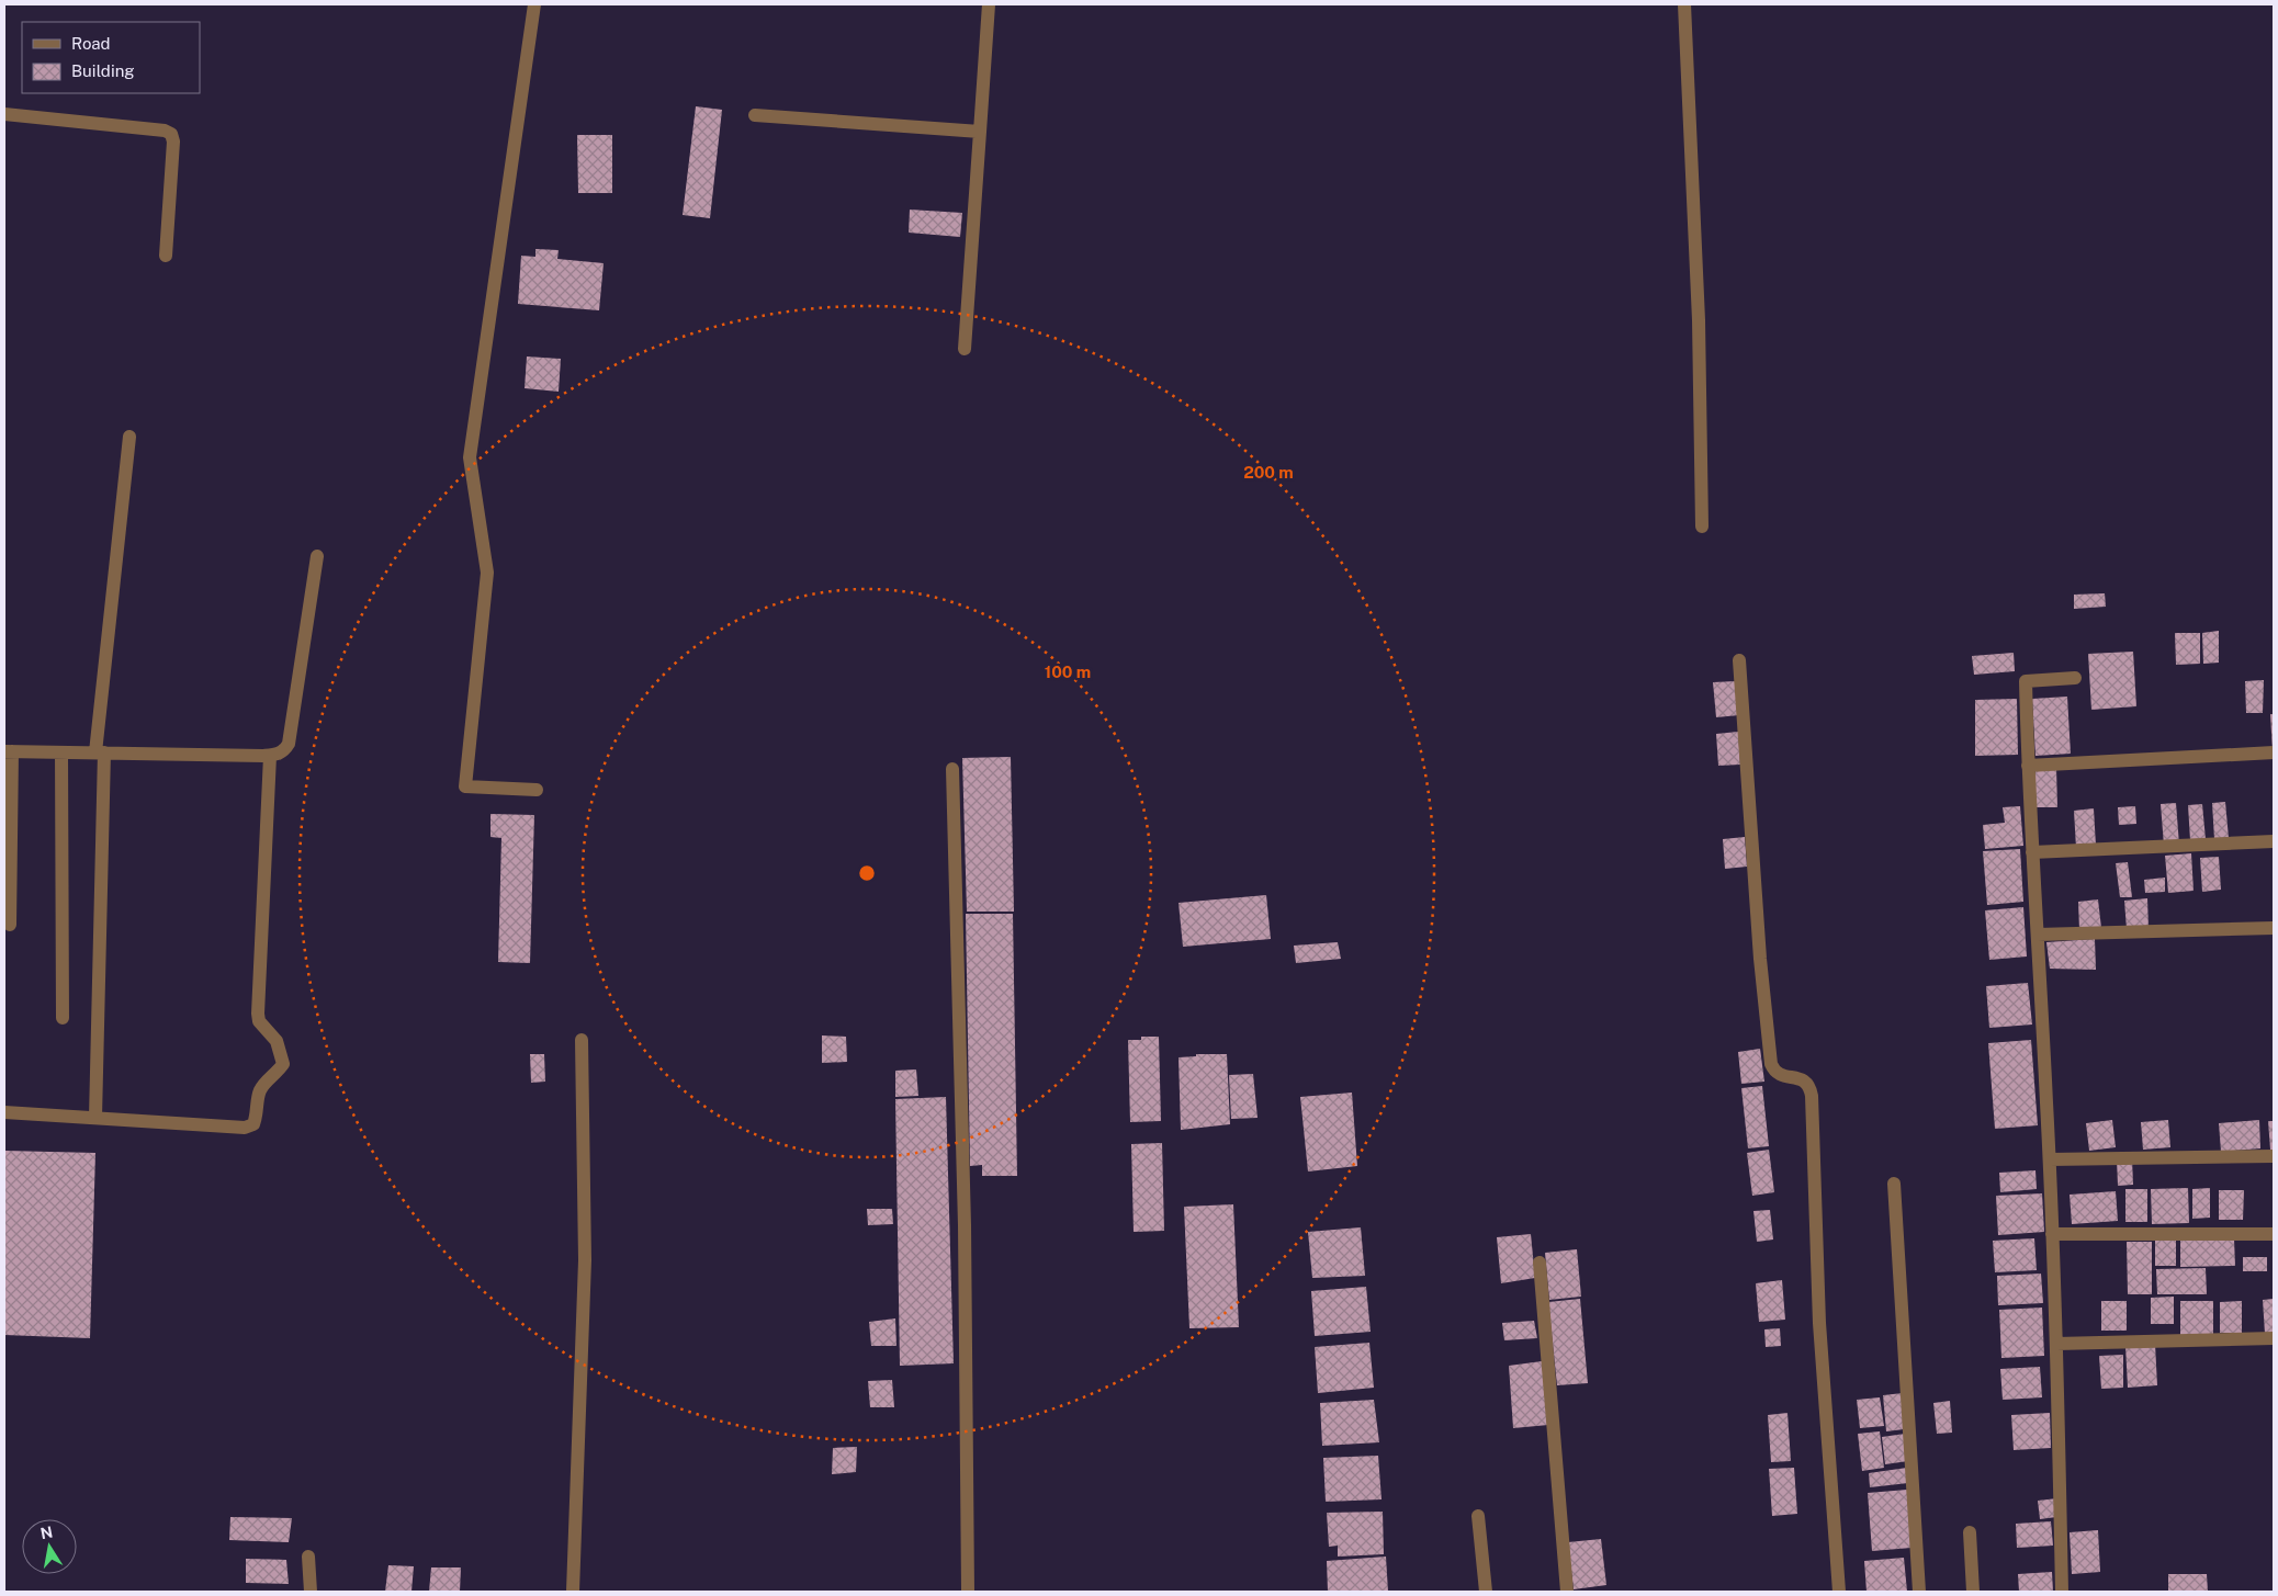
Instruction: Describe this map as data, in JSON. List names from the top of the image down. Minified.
{"legend":["Road","Building"],"north":"top","rings":["200 m","100 m"]}
